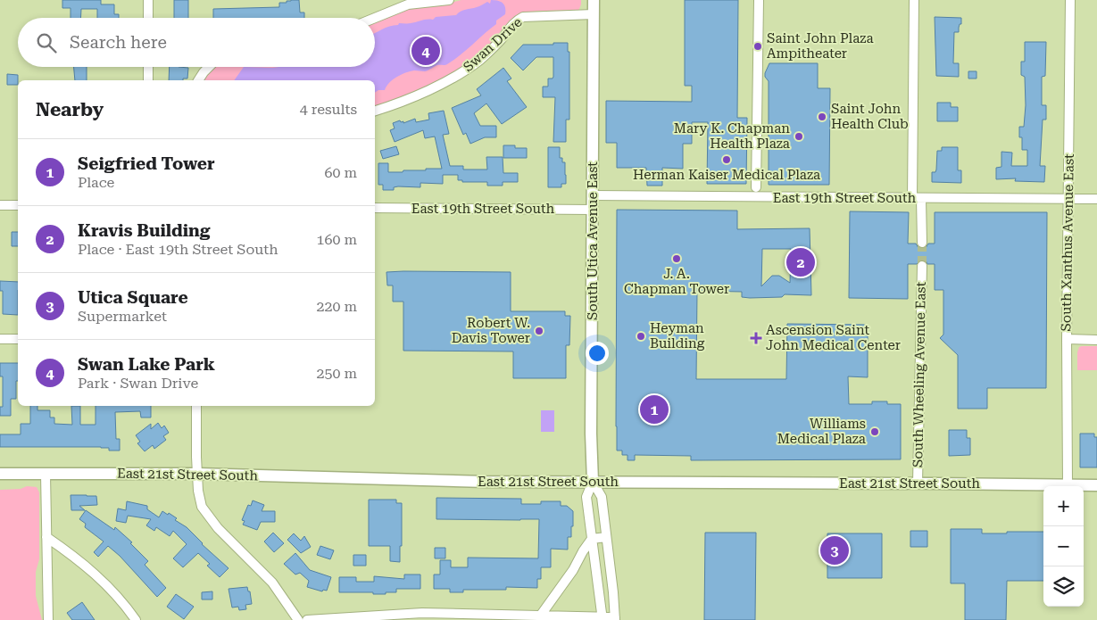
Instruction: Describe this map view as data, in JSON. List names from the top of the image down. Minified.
{"streets":{"main road":["South Utica Avenue East","East 21st Street South"],"street":["Swan Drive","East 19th Street South","South Xanthus Avenue East","South Wheeling Avenue East"]},"crossings":[["Swan Drive","South Utica Avenue East"],["East 19th Street South","South Utica Avenue East"],["East 19th Street South","South Xanthus Avenue East"],["South Utica Avenue East","East 21st Street South"],["South Xanthus Avenue East","East 21st Street South"],["South Wheeling Avenue East","East 21st Street South"]],"places":{"other":["Saint John Plaza Ampitheater","Saint John Health Club","Mary K. Chapman Health Plaza","Herman Kaiser Medical Plaza","J. A. Chapman Tower","Robert W. Davis Tower","Heyman Building","Williams Medical Plaza"],"health":["Ascension Saint John Medical Center"]},"page":{"search":"Search here","pins":["4","2","1","3"],"heading":["Nearby","4 results"],"list":[{"mark":"1","name":"Seigfried Tower","note":"Place","value":"60 m"},{"mark":"2","name":"Kravis Building","note":"Place · East 19th Street South","value":"160 m"},{"mark":"3","name":"Utica Square","note":"Supermarket","value":"220 m"},{"mark":"4","name":"Swan Lake Park","note":"Park · Swan Drive","value":"250 m"}],"map_buttons":["+","−"]}}
